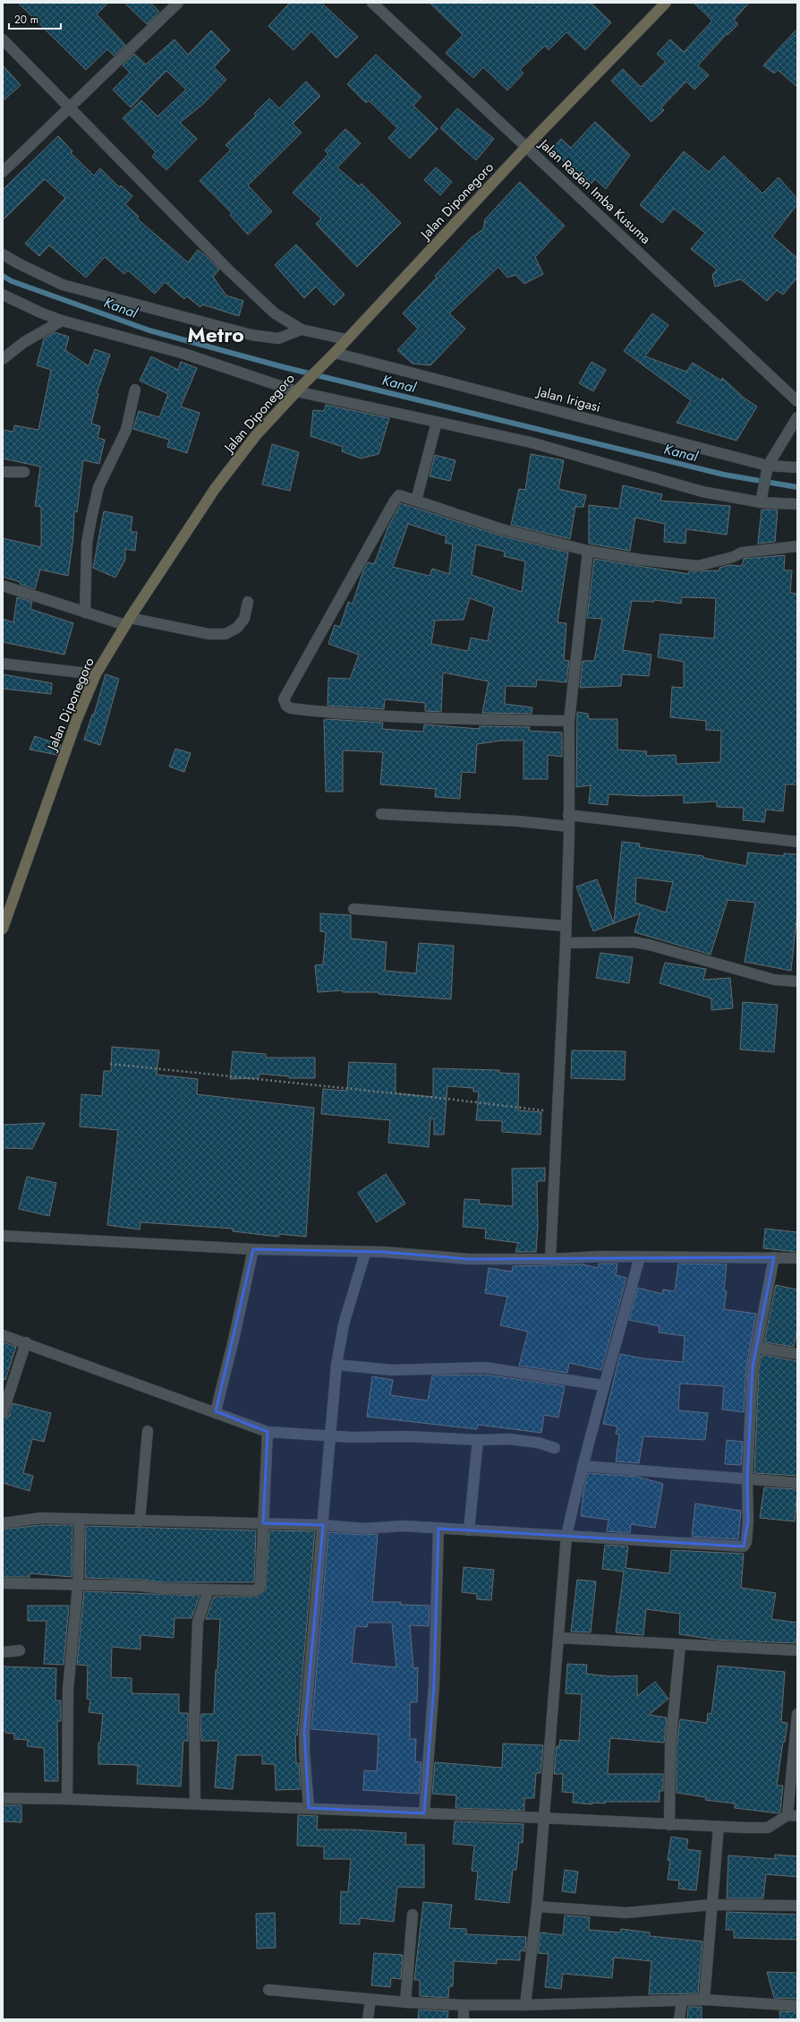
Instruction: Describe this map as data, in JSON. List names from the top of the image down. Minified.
{"streets":{"street":["Jalan Raden Imba Kusuma","Jalan Diponegoro","Jalan Irigasi"]},"crossings":[["Jalan Raden Imba Kusuma","Jalan Diponegoro"],["Jalan Diponegoro","Jalan Irigasi"]],"districts":["Metro"],"water":["Kanal"],"scale_bar":"20 m"}
